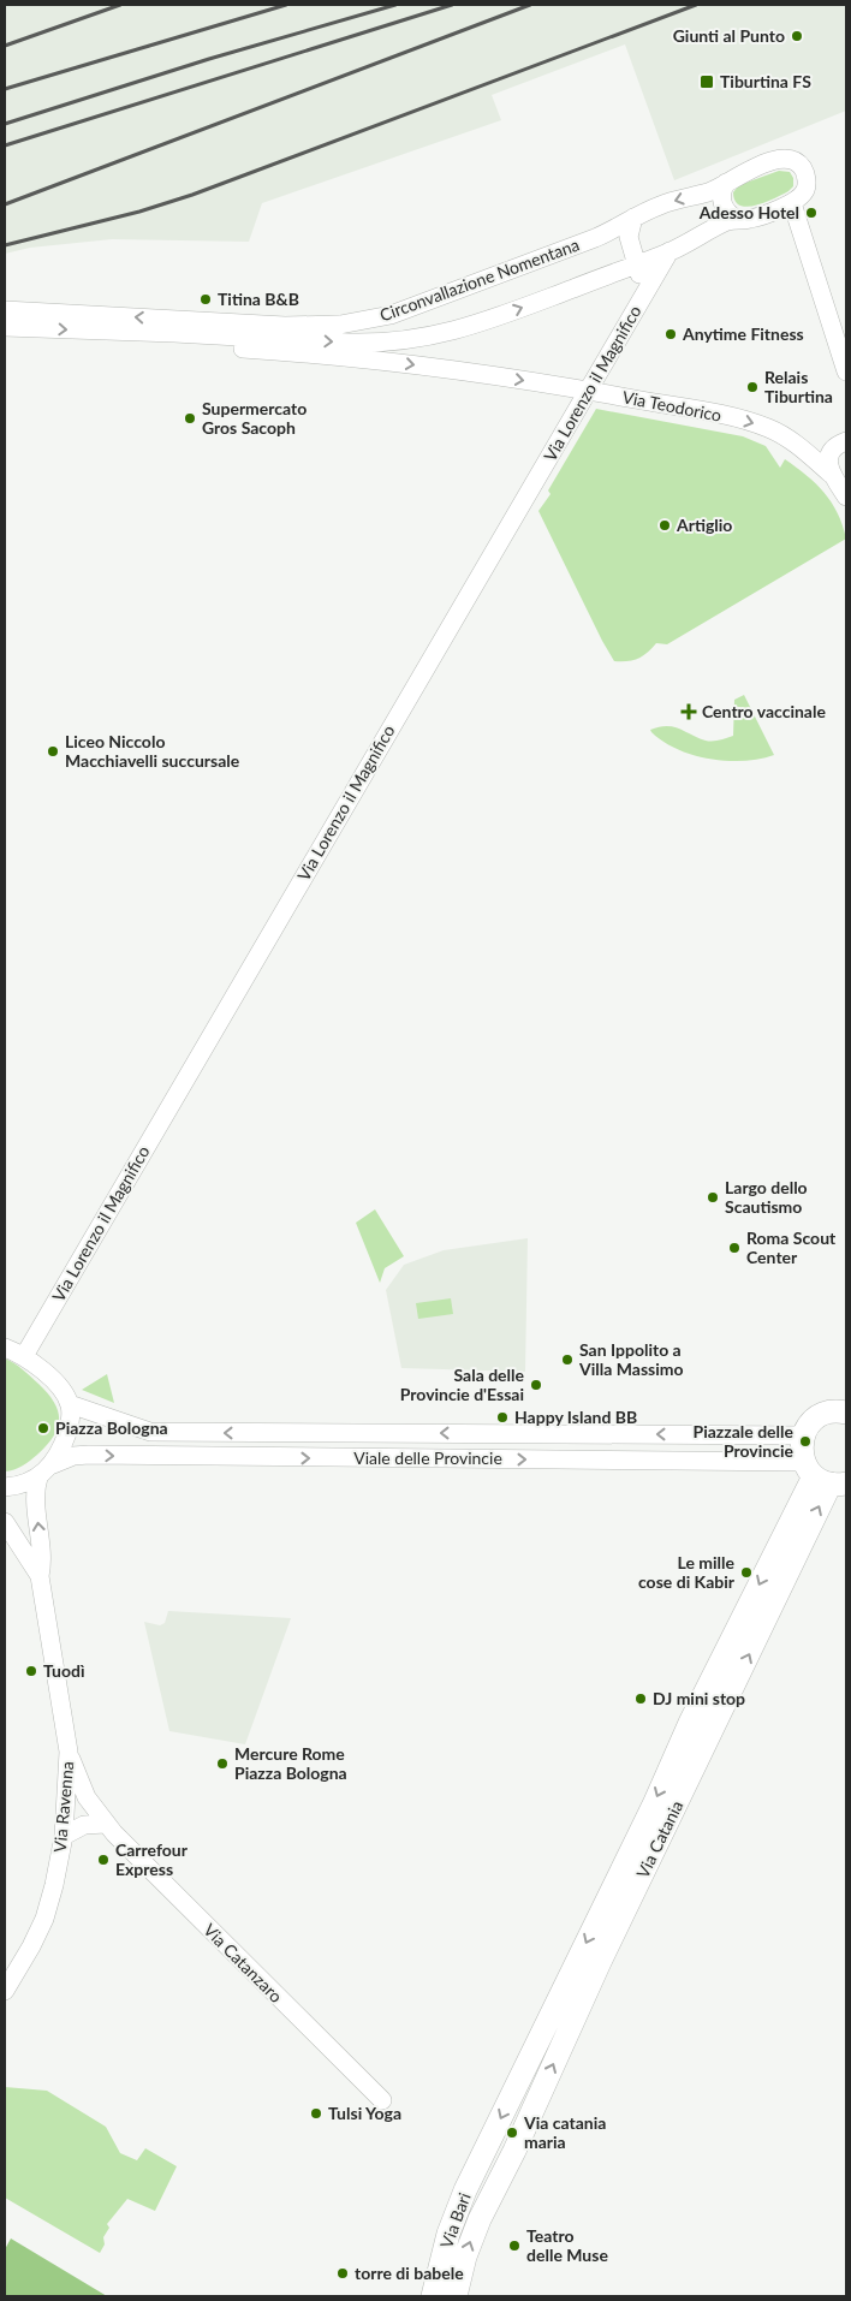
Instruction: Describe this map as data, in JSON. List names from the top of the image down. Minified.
{"streets":{"main road":["Via Catania","Via Bari"],"street":["Circonvallazione Nomentana","Via Lorenzo il Magnifico","Via Teodorico","Viale delle Provincie","Via Ravenna","Via Catanzaro"]},"crossings":[["Circonvallazione Nomentana","Via Lorenzo il Magnifico"],["Circonvallazione Nomentana","Via Teodorico"],["Via Lorenzo il Magnifico","Via Teodorico"],["Viale delle Provincie","Via Catania"],["Via Ravenna","Via Catanzaro"],["Via Catania","Via Bari"]],"one_way":["Via Teodorico"],"places":{"other":["Giunti al Punto","Adesso Hotel","Titina B&B","Anytime Fitness","Relais Tiburtina","Supermercato Gros Sacoph","Artiglio","Liceo Niccolo Macchiavelli succursale","Largo dello Scautismo","Roma Scout Center","San Ippolito a Villa Massimo","Sala delle Provincie d'Essai","Happy Island BB","Piazza Bologna","Piazzale delle Provincie","Le mille cose di Kabir","Tuodì","DJ mini stop","Mercure Rome Piazza Bologna","Carrefour Express","Tulsi Yoga","Via catania maria","Teatro delle Muse","torre di babele"],"transit":["Tiburtina FS"],"health":["Centro vaccinale"]}}
